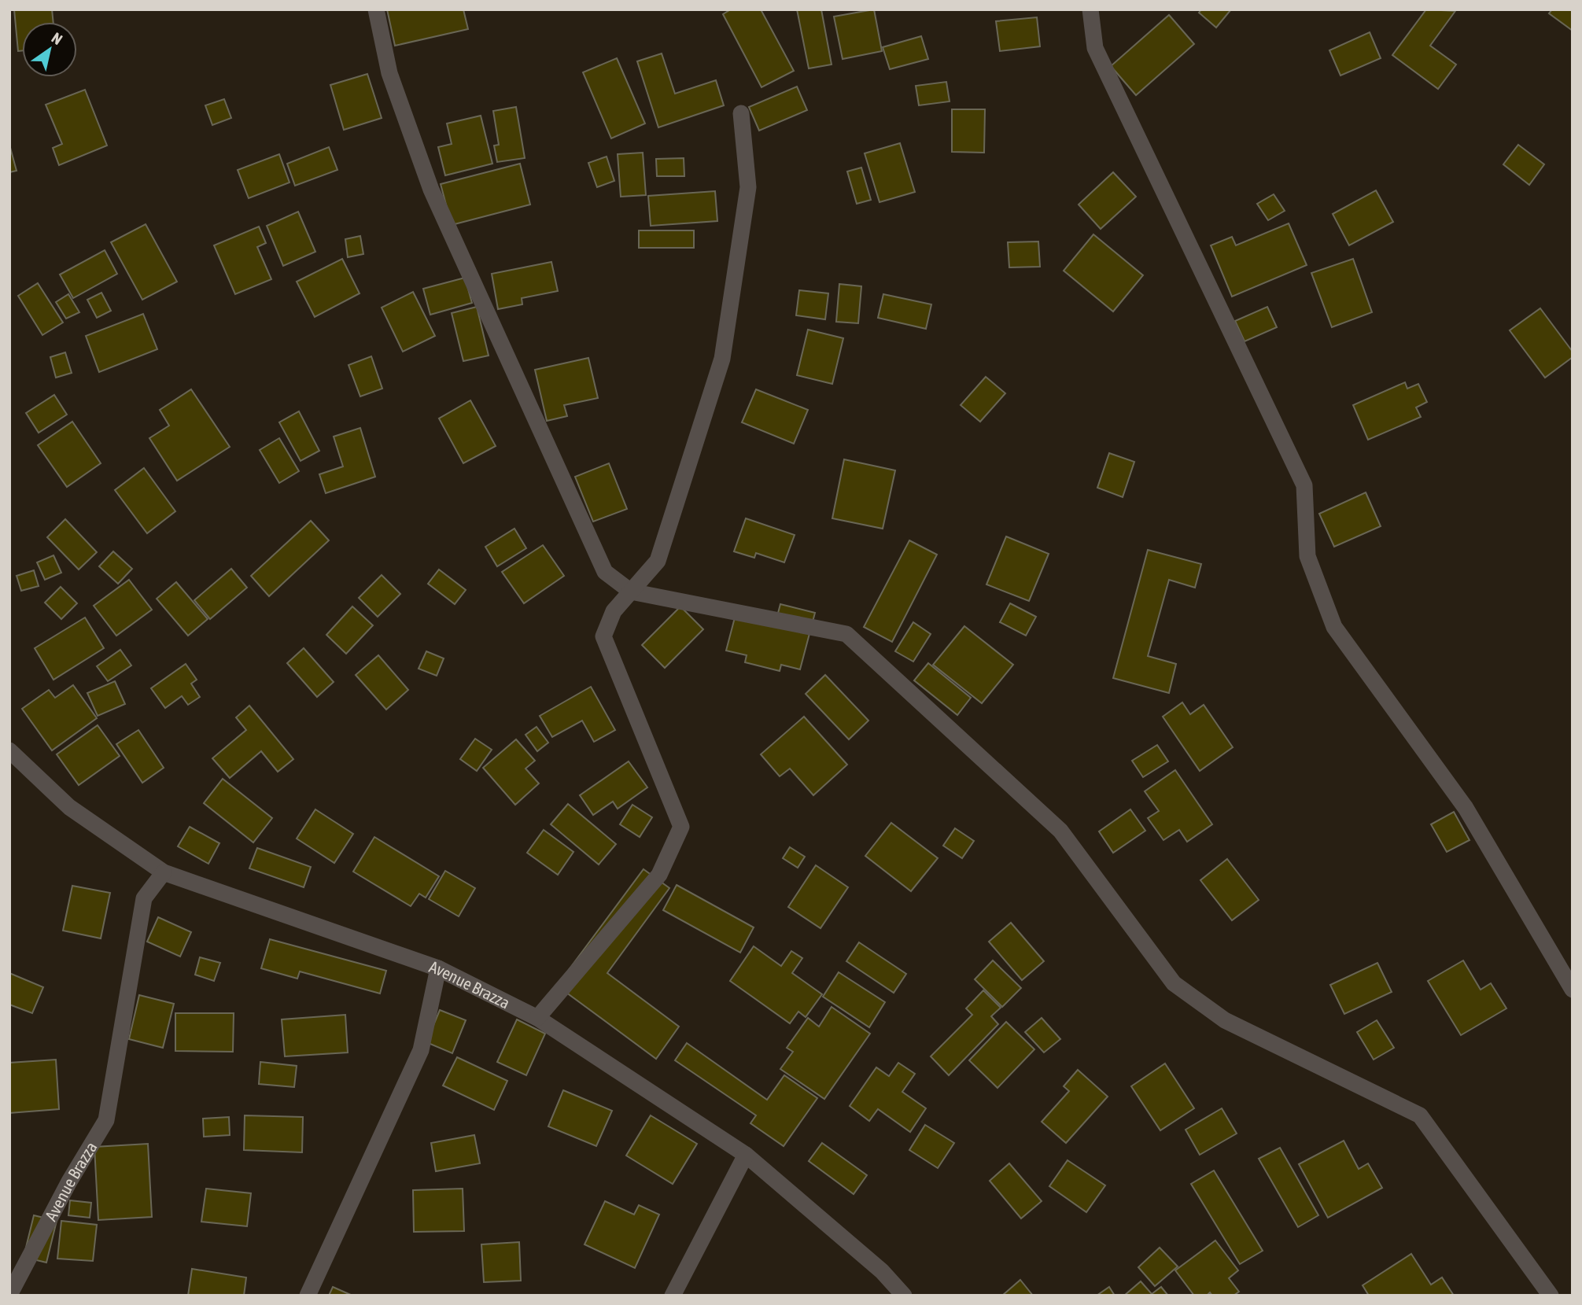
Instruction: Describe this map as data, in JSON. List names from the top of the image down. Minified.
{"streets":{"street":["Avenue Brazza"]},"north":"top right"}
